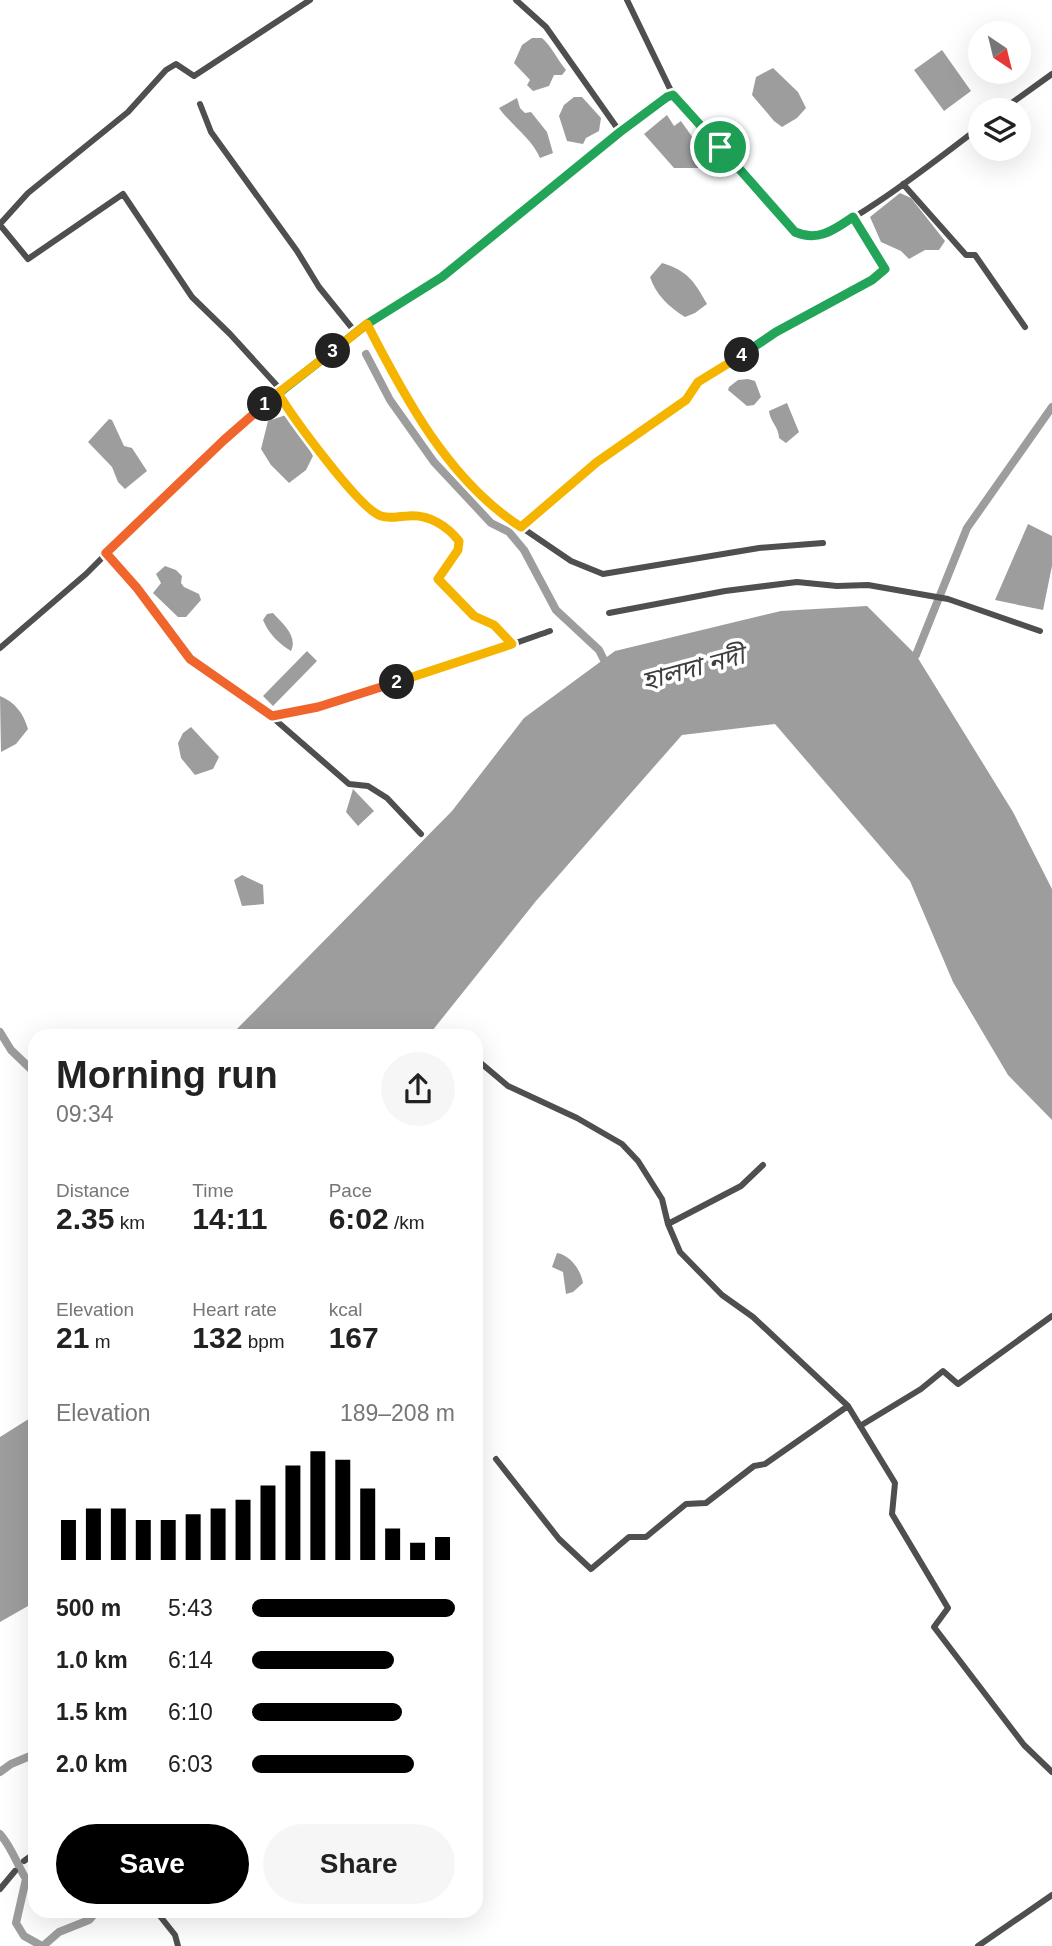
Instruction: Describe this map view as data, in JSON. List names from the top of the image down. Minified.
{"water":["হালদা নদী"],"north":"bottom right","page":{"pins":["3","4","1","2"],"heading":["Morning run","09:34"],"stats":[["Distance","2.35 km"],["Time","14:11"],["Pace","6:02 /km"],["Elevation","21 m"],["Heart rate","132 bpm"],["kcal","167"]],"chart":["Elevation","189–208 m"],"list":[{"name":"500 m","note":"5:43"},{"name":"1.0 km","note":"6:14"},{"name":"1.5 km","note":"6:10"},{"name":"2.0 km","note":"6:03"}],"buttons":["Save","Share"]}}
